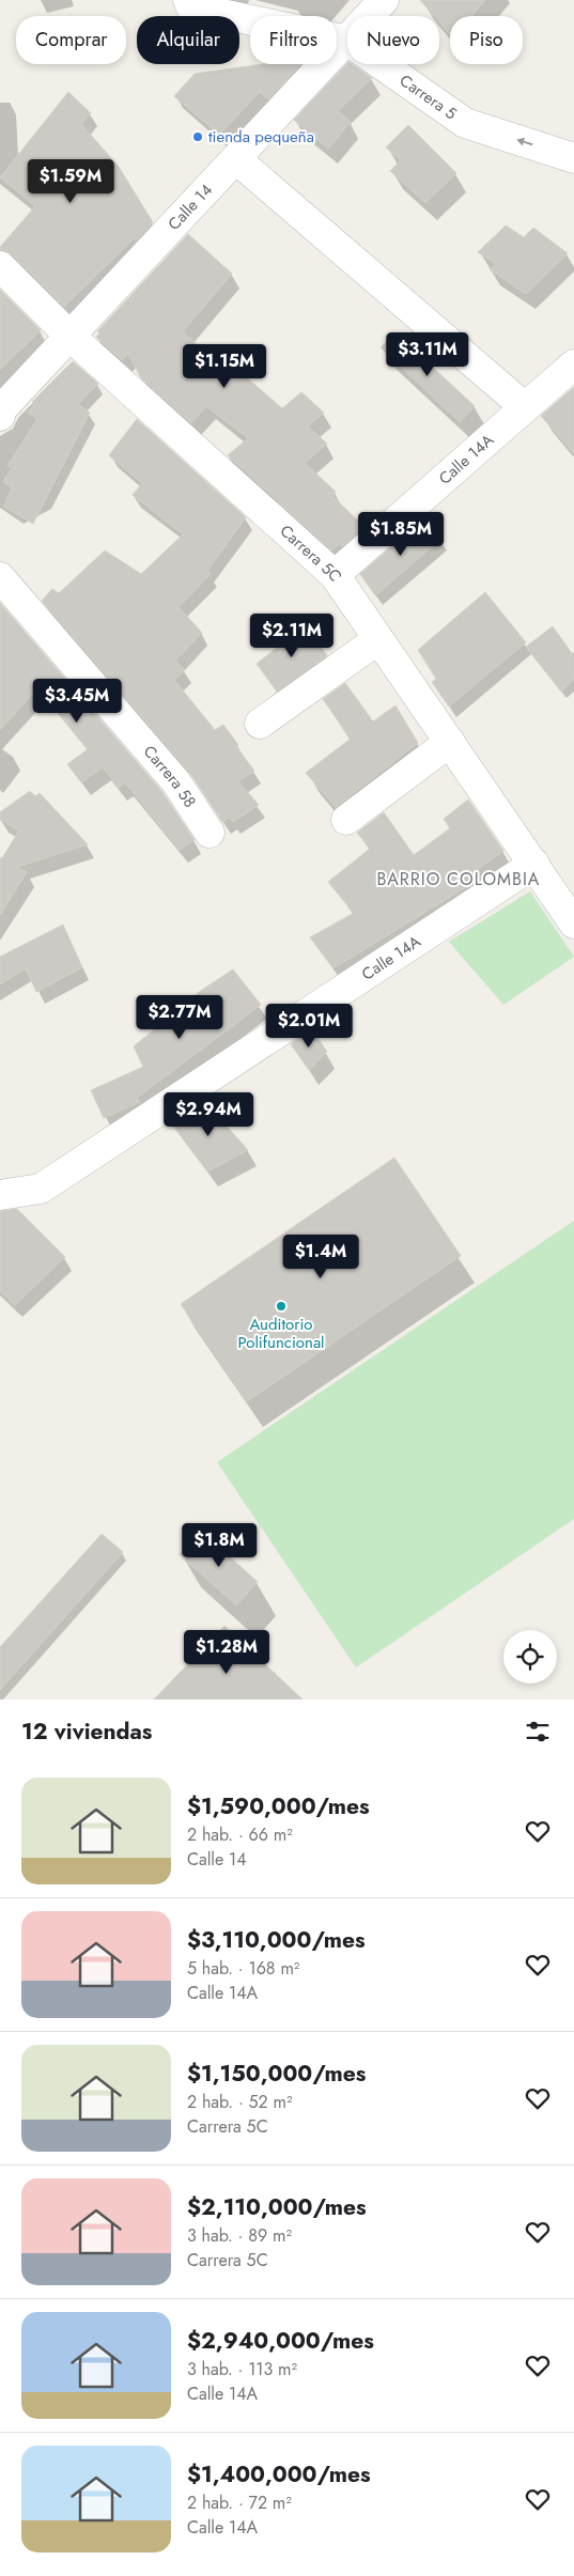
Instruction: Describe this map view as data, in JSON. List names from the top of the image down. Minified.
{"streets":{"street":["Carrera 5","Calle 14","Calle 14A","Carrera 5C","Carrera 58"]},"crossings":[["Carrera 5","Calle 14"],["Calle 14","Carrera 5C"],["Calle 14A","Carrera 5C"]],"districts":["BARRIO COLOMBIA"],"places":["tienda pequeña","Auditorio Polifuncional"],"page":{"chip":["Comprar","Alquilar","Filtros","Nuevo","Piso"],"price":["$1.59M","$3.11M","$1.15M","$1.85M","$2.11M","$3.45M","$2.77M","$2.01M","$2.94M","$1.4M","$1.8M","$1.28M"],"heading":"12 viviendas","list":[{"name":"$1,590,000/mes","note":"2 hab. · 66 m² · Calle 14"},{"name":"$3,110,000/mes","note":"5 hab. · 168 m² · Calle 14A"},{"name":"$1,150,000/mes","note":"2 hab. · 52 m² · Carrera 5C"},{"name":"$2,110,000/mes","note":"3 hab. · 89 m² · Carrera 5C"},{"name":"$2,940,000/mes","note":"3 hab. · 113 m² · Calle 14A"},{"name":"$1,400,000/mes","note":"2 hab. · 72 m² · Calle 14A"}]}}
